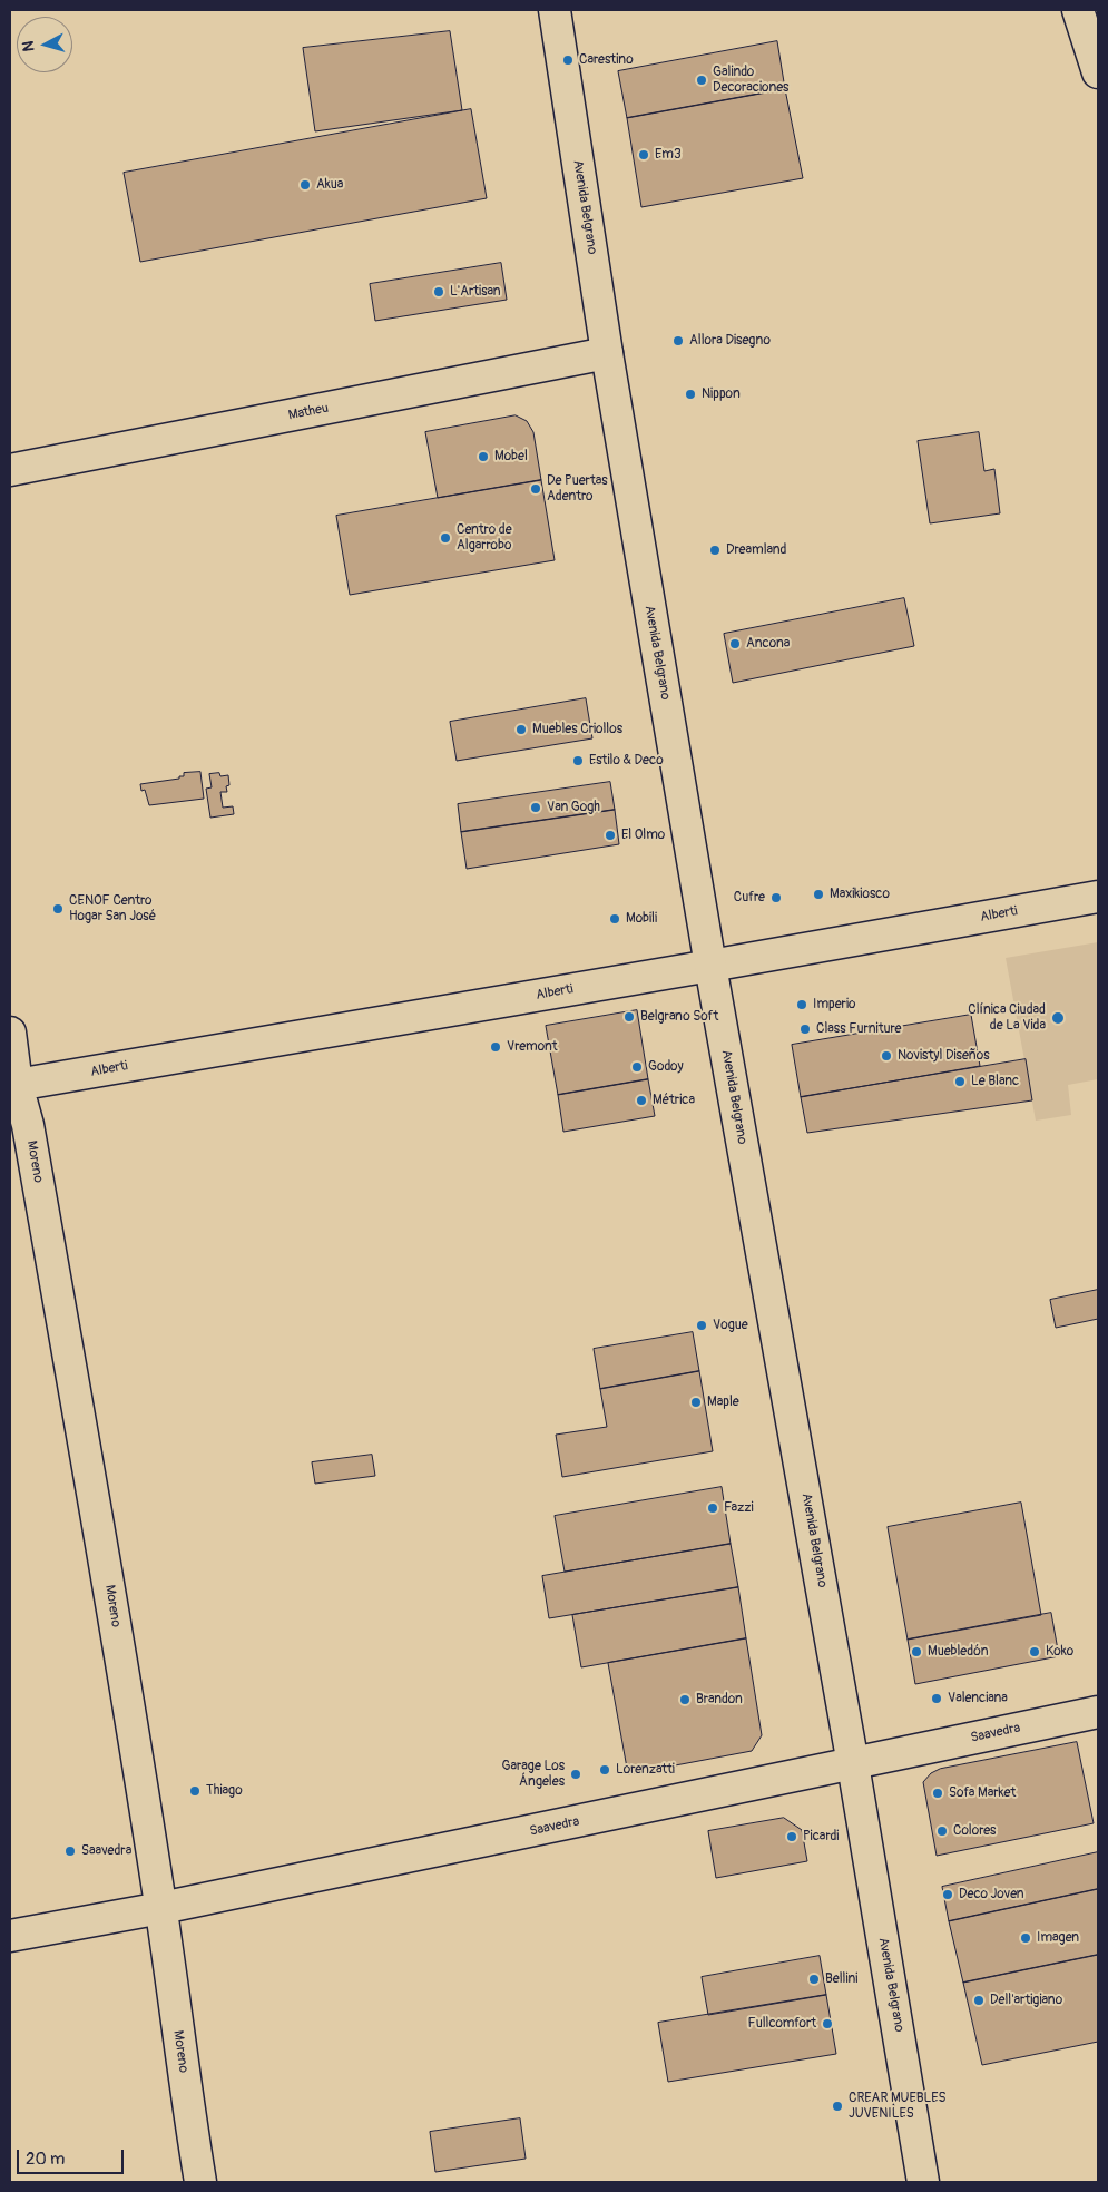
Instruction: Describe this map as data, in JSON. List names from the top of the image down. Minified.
{"streets":{"street":["Avenida Belgrano","Matheu","Alberti","Moreno","Saavedra"]},"crossings":[["Avenida Belgrano","Matheu"],["Avenida Belgrano","Alberti"],["Avenida Belgrano","Saavedra"],["Alberti","Moreno"],["Moreno","Saavedra"]],"places":["Carestino","Galindo Decoraciones","Em3","Akua","L'Artisan","Allora Disegno","Nippon","Mobel","De Puertas Adentro","Centro de Algarrobo","Dreamland","Ancona","Muebles Criollos","Estilo & Deco","Van Gogh","El Olmo","Maxikiosco","Cufre","CENOF Centro Hogar San José","Mobili","Imperio","Belgrano Soft","Clínica Ciudad de La Vida","Class Furniture","Vremont","Novistyl Diseños","Godoy","Le Blanc","Métrica","Vogue","Maple","Fazzi","Muebledón","Koko","Valenciana","Brandon","Lorenzatti","Garage Los Ángeles","Thiago","Sofa Market","Colores","Picardi","Saavedra","Deco Joven","Imagen","Bellini","Dell'artigiano","Fullcomfort","CREAR MUEBLES JUVENILES"],"scale_bar":"20 m","north":"left"}
